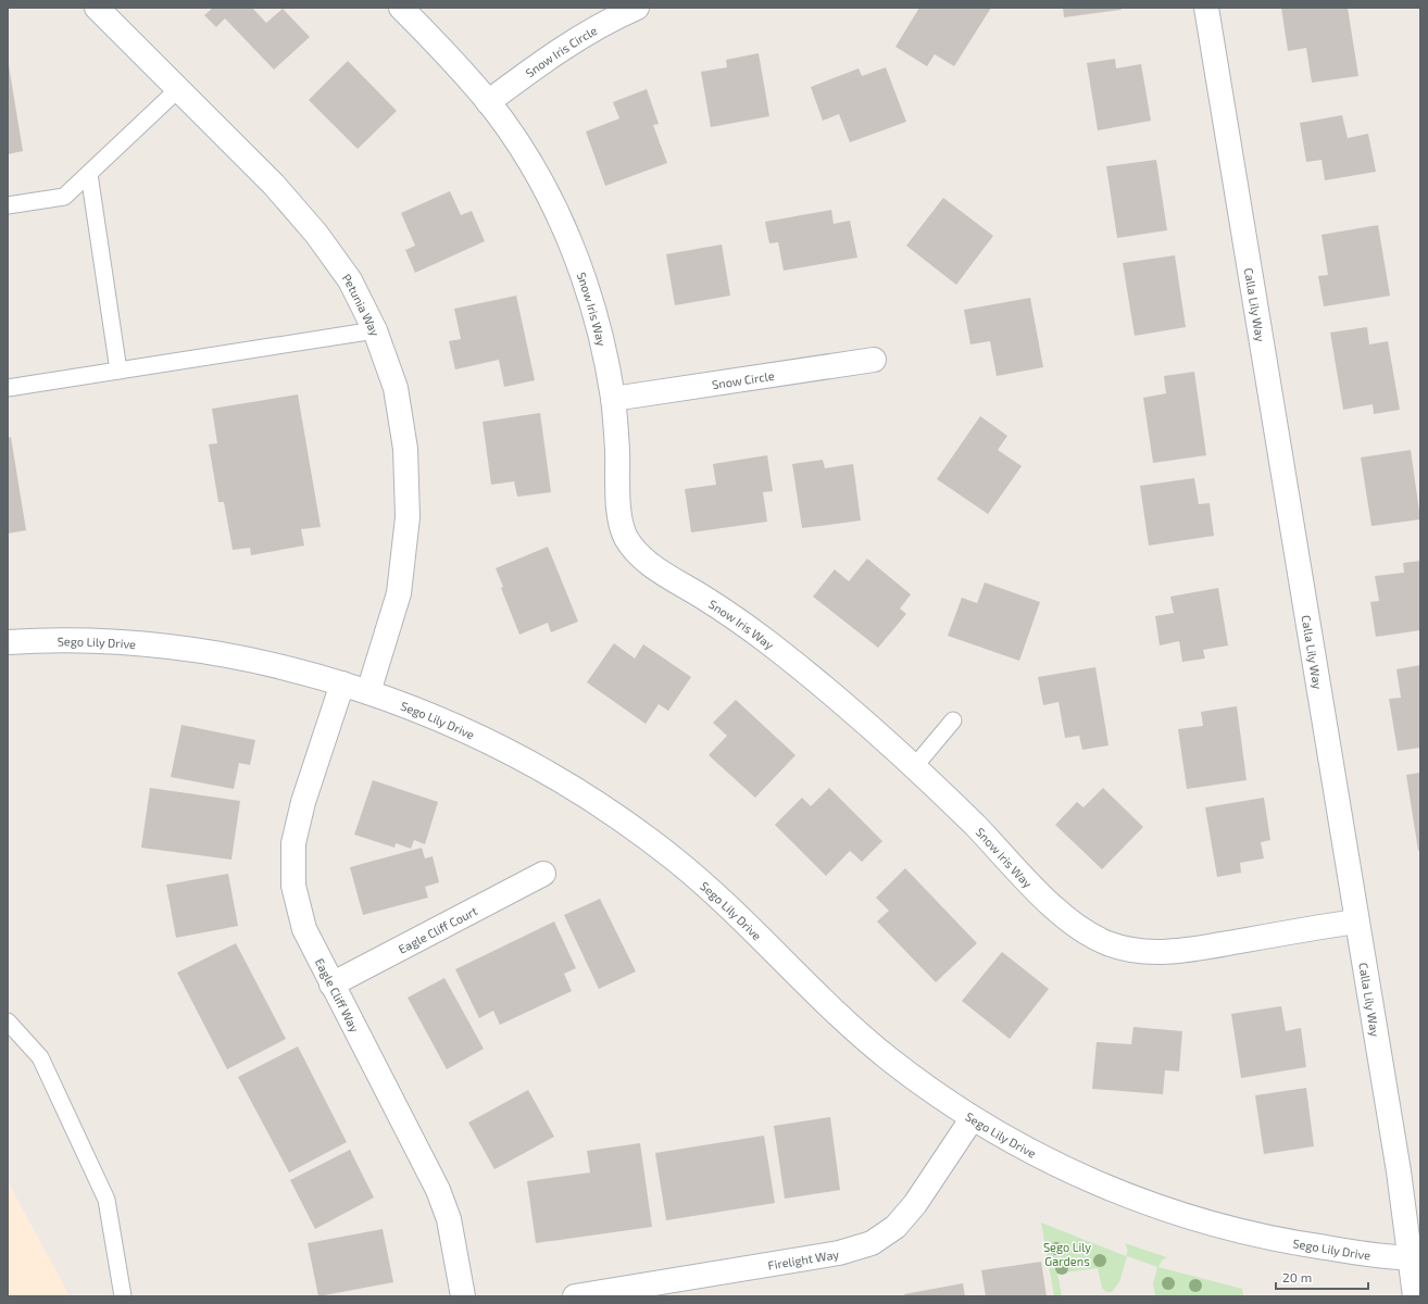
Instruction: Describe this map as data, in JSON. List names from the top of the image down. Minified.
{"streets":{"street":["Snow Iris Circle","Calla Lily Way","Petunia Way","Snow Iris Way","Snow Circle","Sego Lily Drive","Eagle Cliff Court","Eagle Cliff Way","Firelight Way"]},"crossings":[["Snow Iris Circle","Snow Iris Way"],["Calla Lily Way","Snow Iris Way"],["Calla Lily Way","Sego Lily Drive"],["Petunia Way","Sego Lily Drive"],["Snow Iris Way","Snow Circle"],["Sego Lily Drive","Eagle Cliff Way"],["Sego Lily Drive","Firelight Way"],["Eagle Cliff Court","Eagle Cliff Way"]],"parks":["Sego Lily Gardens"],"scale_bar":"20 m"}
